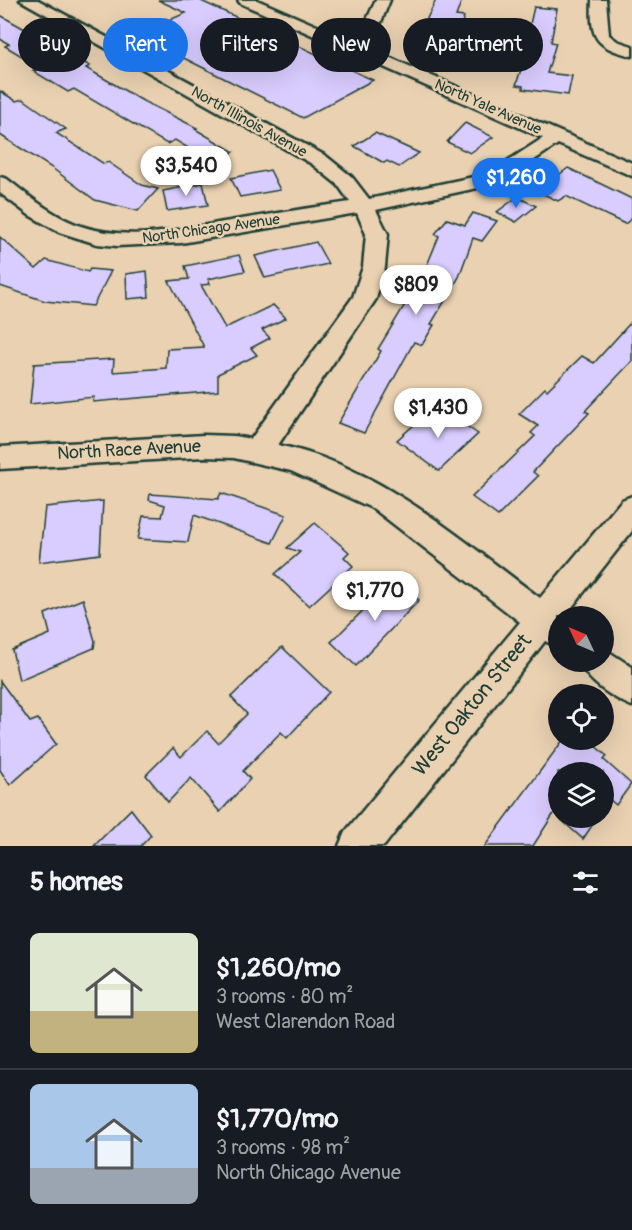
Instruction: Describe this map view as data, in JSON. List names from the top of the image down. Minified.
{"streets":{"street":["North Yale Avenue","North Illinois Avenue","North Chicago Avenue","North Race Avenue","West Oakton Street"]},"crossings":[["North Yale Avenue","North Chicago Avenue"],["North Illinois Avenue","North Chicago Avenue"],["North Illinois Avenue","North Race Avenue"]],"north":"top left","page":{"chip":["Buy","Rent","Filters","New","Apartment"],"price":["$3,540","$1,260","$809","$1,430","$1,770"],"heading":"5 homes","list":[{"name":"$1,260/mo","note":"3 rooms · 80 m² · West Clarendon Road"},{"name":"$1,770/mo","note":"3 rooms · 98 m² · North Chicago Avenue"}]}}
